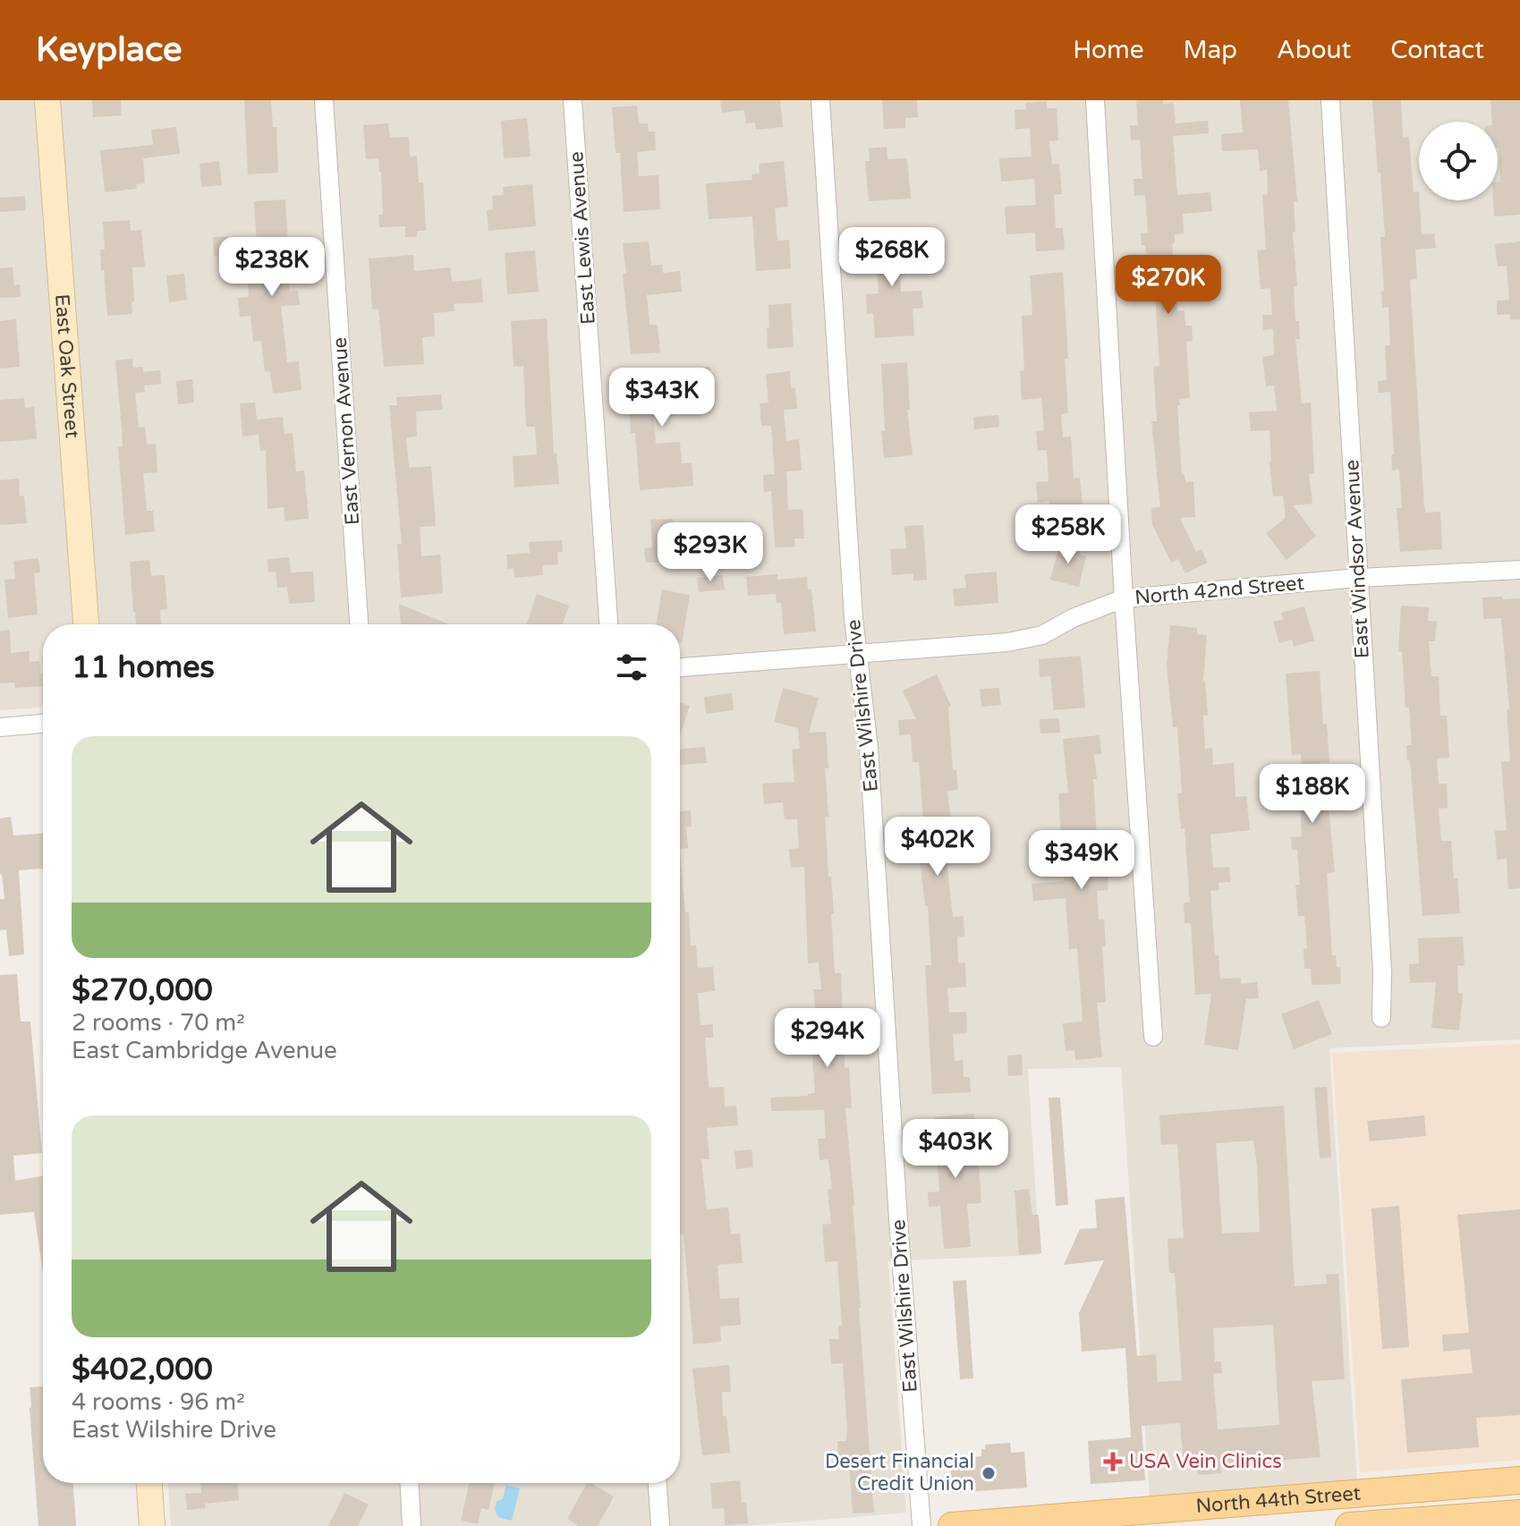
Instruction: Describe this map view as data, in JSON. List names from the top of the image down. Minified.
{"streets":{"main road":["North 44th Street"],"street":["East Lewis Avenue","East Oak Street","East Vernon Avenue","East Windsor Avenue","North 42nd Street","East Wilshire Drive"]},"crossings":[["East Windsor Avenue","North 42nd Street"],["North 42nd Street","East Wilshire Drive"]],"places":{"health":["USA Vein Clinics"],"other":["Desert Financial Credit Union"]},"page":{"header":"Keyplace","nav":["Home","Map","About","Contact"],"price":["$268K","$238K","$270K","$343K","$258K","$293K","$188K","$402K","$349K","$294K","$403K"],"heading":"11 homes","list":[{"name":"$270,000","note":"2 rooms · 70 m² · East Cambridge Avenue"},{"name":"$402,000","note":"4 rooms · 96 m² · East Wilshire Drive"}]}}
